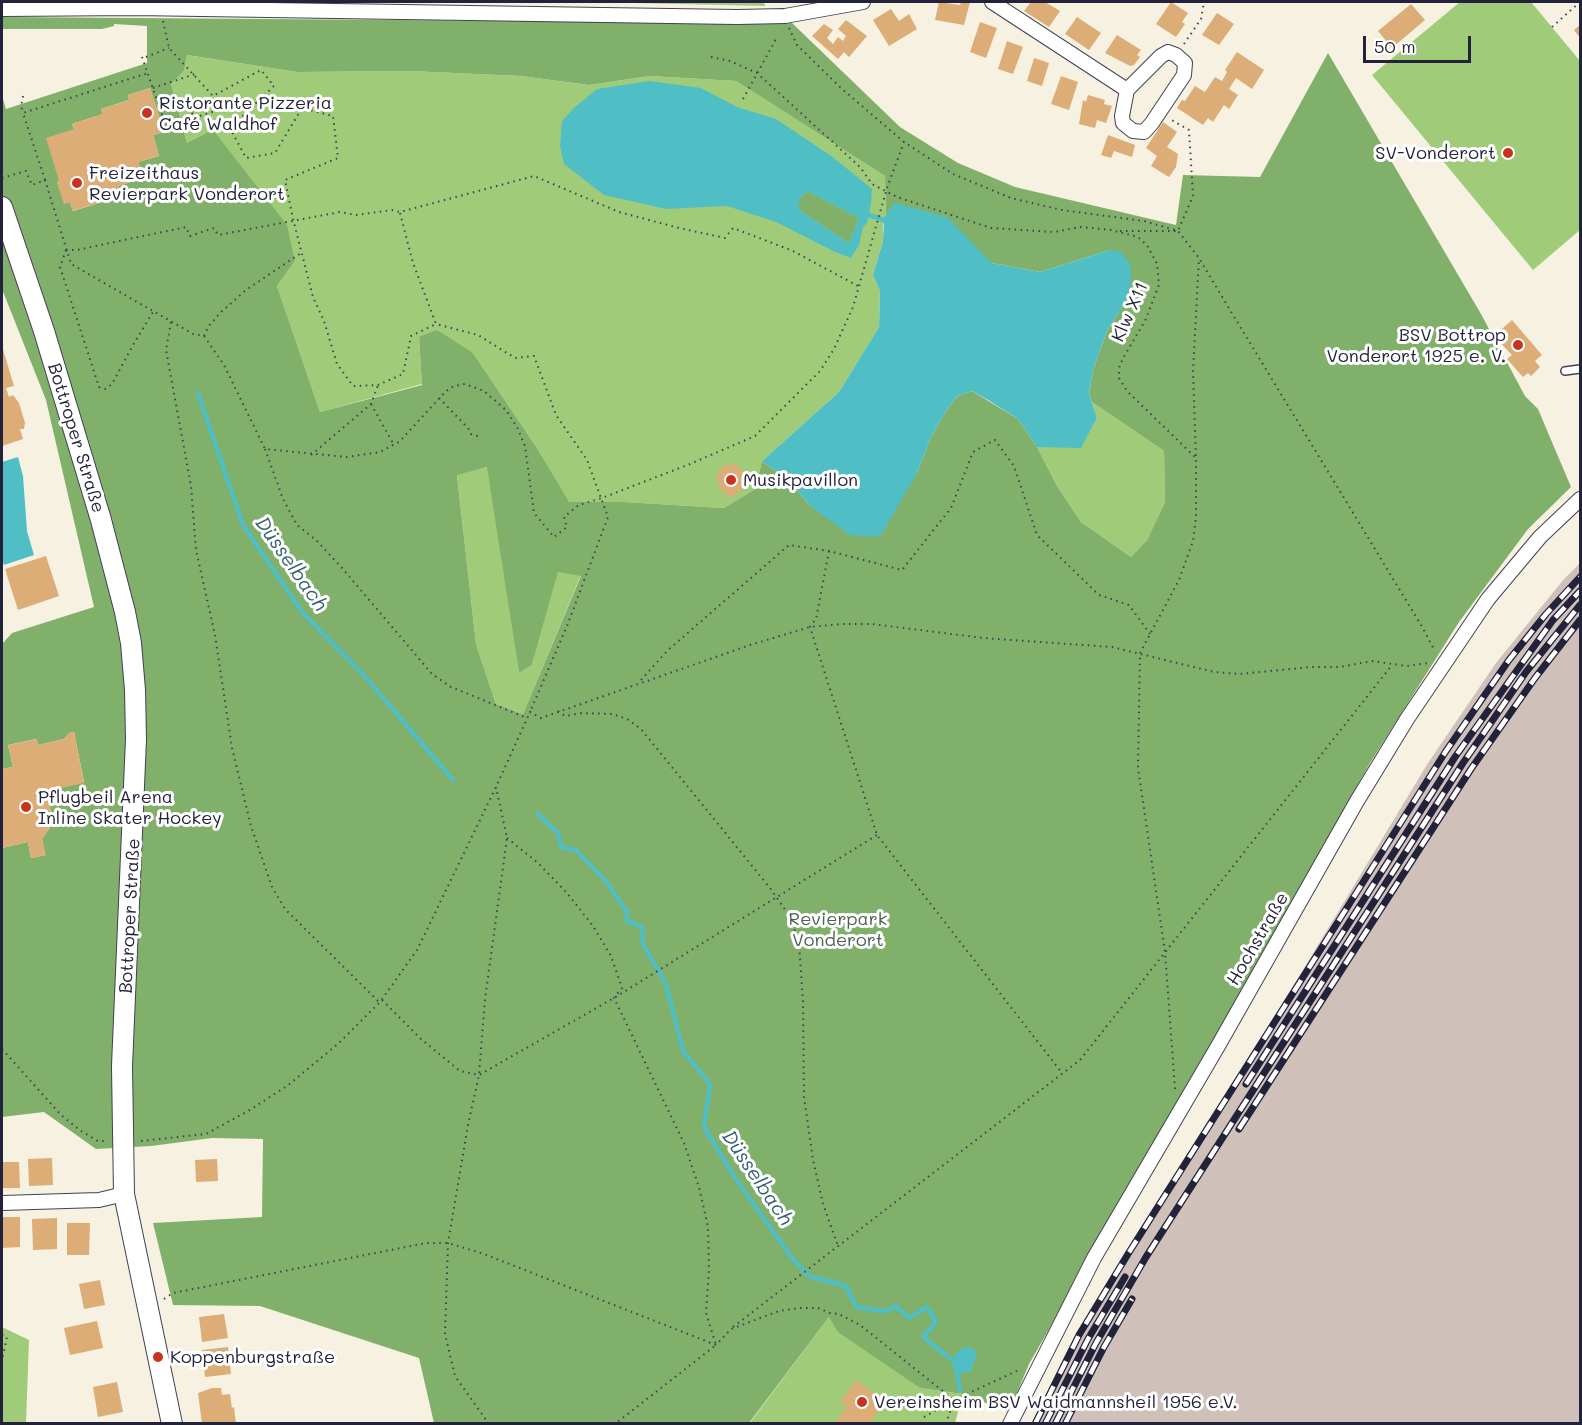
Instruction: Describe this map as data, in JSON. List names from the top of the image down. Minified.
{"streets":{"main road":["Bottroper Straße"],"street":["Hochstraße"],"path":["Klw X11"]},"water":["Düsselbach"],"parks":["Revierpark Vonderort"],"places":["Ristorante Pizzeria Café Waldhof","SV-Vonderort","Freizeithaus Revierpark Vonderort","BSV Bottrop Vonderort 1925 e. V.","Musikpavillon","Pflugbeil Arena Inline Skater Hockey","Koppenburgstraße","Vereinsheim BSV Waidmannsheil 1956 e.V."],"scale_bar":"50 m"}
